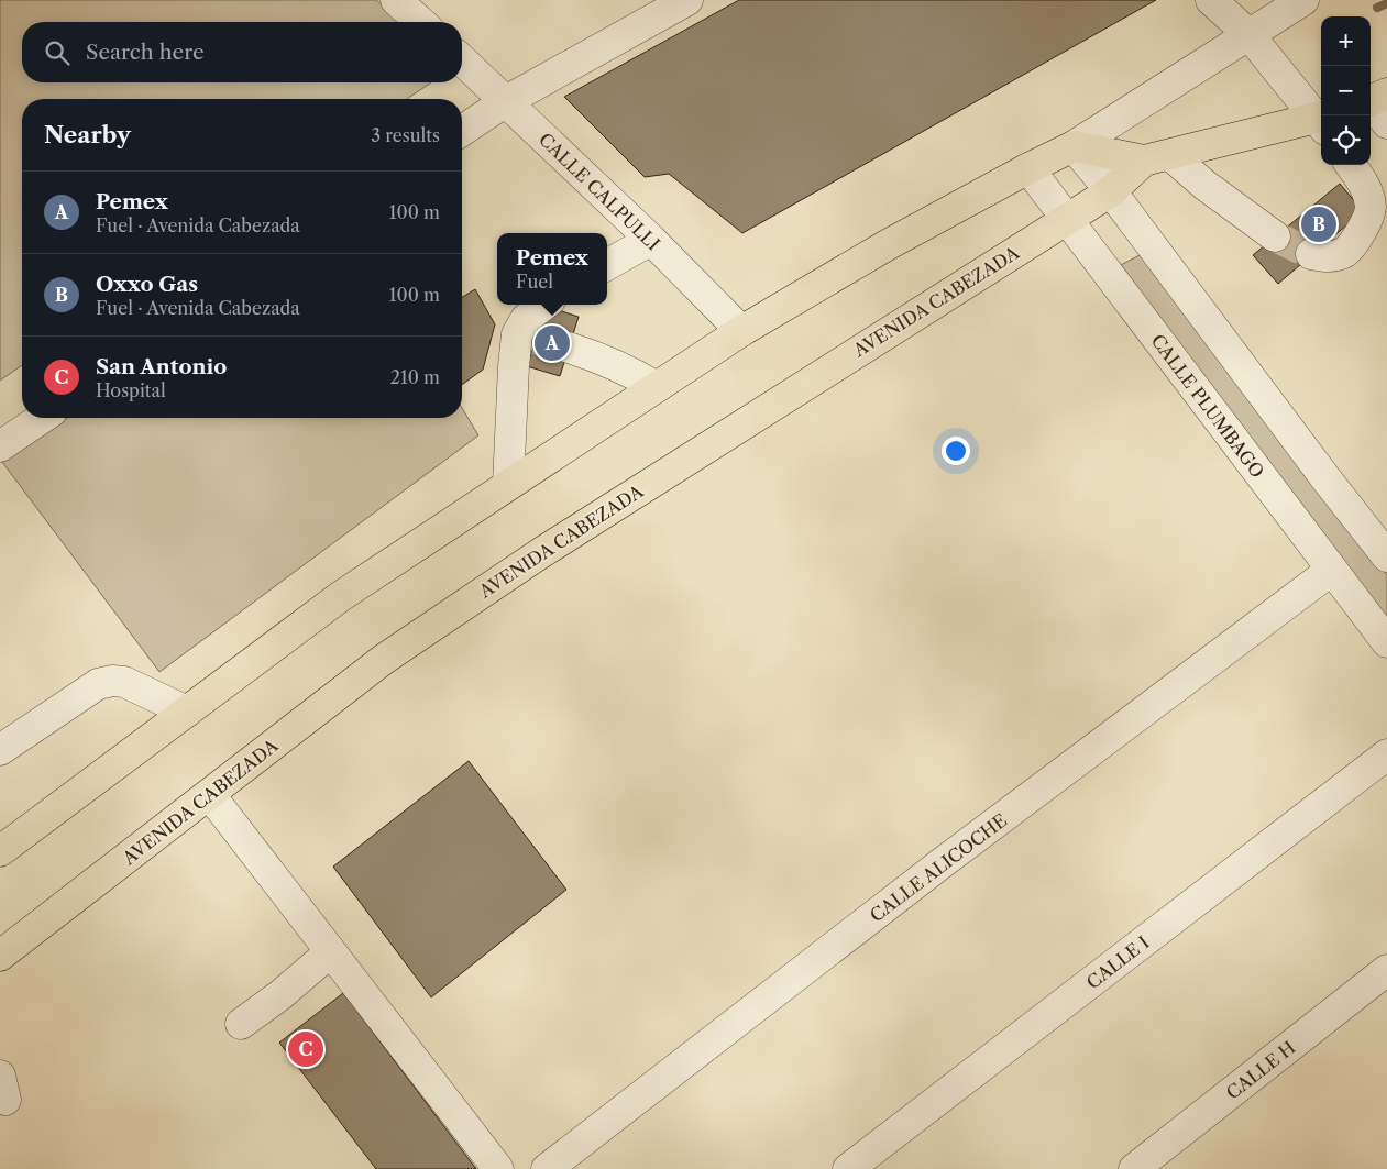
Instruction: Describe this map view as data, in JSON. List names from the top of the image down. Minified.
{"streets":{"main road":["AVENIDA CABEZADA"],"street":["CALLE CALPULLI","CALLE PLUMBAGO","CALLE ALICOCHE","CALLE I","CALLE H"]},"crossings":[["AVENIDA CABEZADA","CALLE PLUMBAGO"],["CALLE PLUMBAGO","CALLE ALICOCHE"]],"page":{"map_buttons":["+","−"],"search":"Search here","heading":["Nearby","3 results"],"list":[{"mark":"A","name":"Pemex","note":"Fuel · Avenida Cabezada","value":"100 m"},{"mark":"B","name":"Oxxo Gas","note":"Fuel · Avenida Cabezada","value":"100 m"},{"mark":"C","name":"San Antonio","note":"Hospital","value":"210 m"}],"pins":["B","A","C"],"popup":["Pemex","Fuel"]}}
